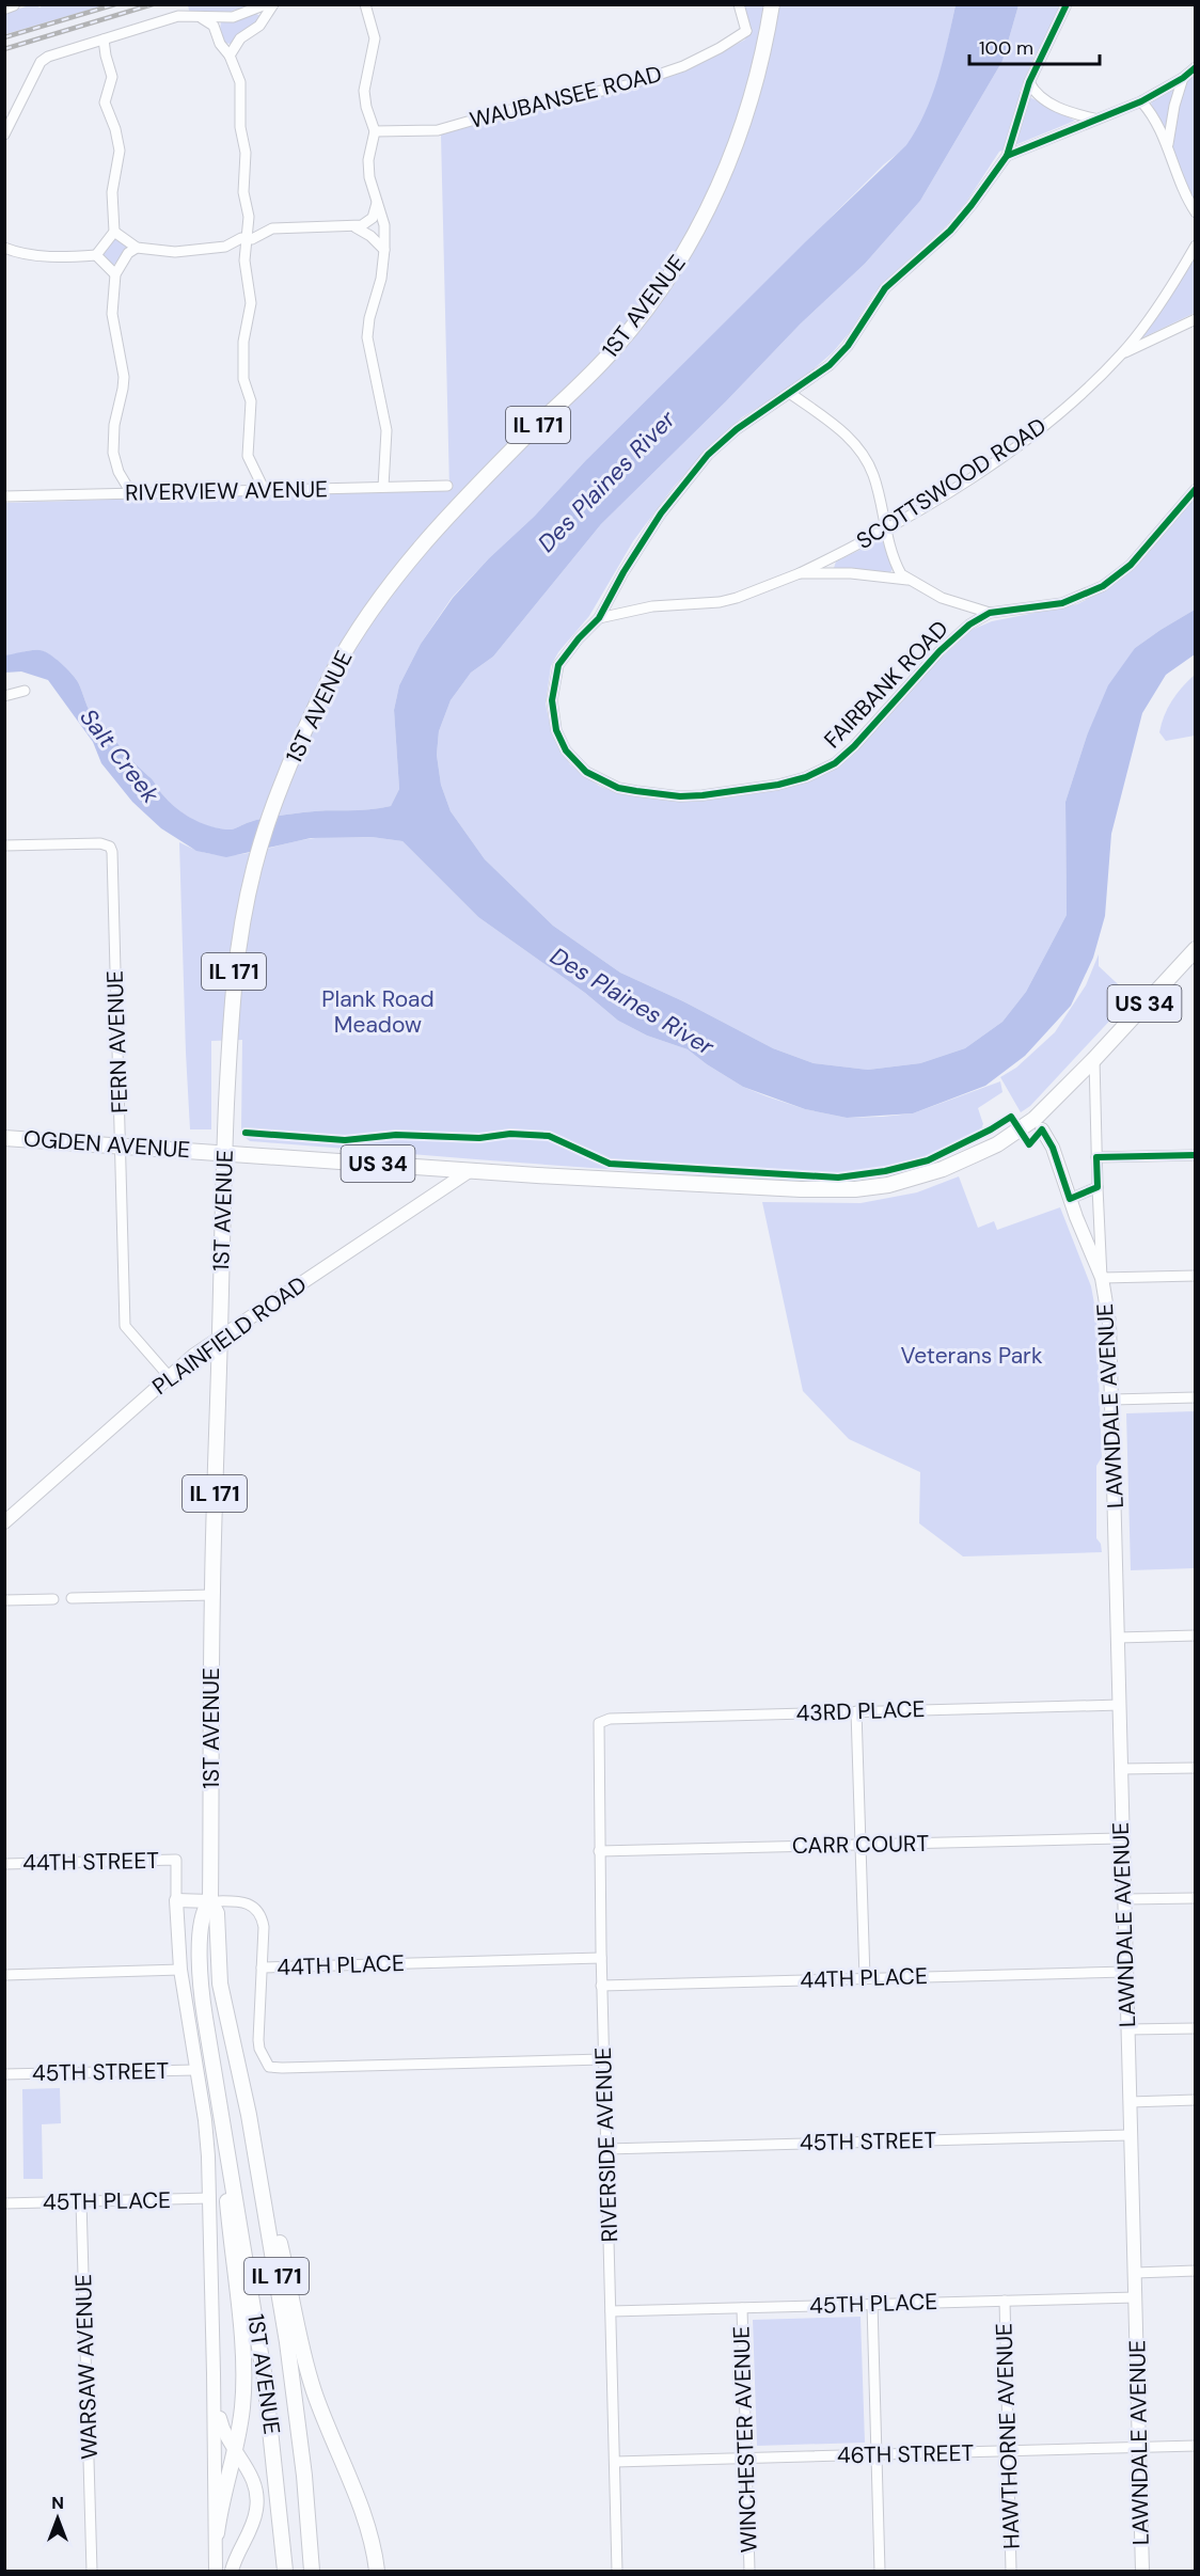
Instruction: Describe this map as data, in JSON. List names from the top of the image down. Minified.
{"streets":{"main road":["1ST AVENUE","IL 171","US 34","OGDEN AVENUE"],"street":["WAUBANSEE ROAD","SCOTTSWOOD ROAD","RIVERVIEW AVENUE","FAIRBANK ROAD","FERN AVENUE","PLAINFIELD ROAD","LAWNDALE AVENUE","43RD PLACE","CARR COURT","44TH STREET","44TH PLACE","45TH STREET","RIVERSIDE AVENUE","45TH PLACE","WARSAW AVENUE","HAWTHORNE AVENUE","WINCHESTER AVENUE","46TH STREET"]},"crossings":[["1ST AVENUE","OGDEN AVENUE"],["1ST AVENUE","PLAINFIELD ROAD"],["1ST AVENUE","44TH PLACE"],["SCOTTSWOOD ROAD","FAIRBANK ROAD"],["FERN AVENUE","OGDEN AVENUE"],["FERN AVENUE","PLAINFIELD ROAD"],["OGDEN AVENUE","PLAINFIELD ROAD"],["OGDEN AVENUE","LAWNDALE AVENUE"],["LAWNDALE AVENUE","43RD PLACE"],["LAWNDALE AVENUE","CARR COURT"],["LAWNDALE AVENUE","44TH PLACE"],["LAWNDALE AVENUE","45TH STREET"],["LAWNDALE AVENUE","45TH PLACE"],["LAWNDALE AVENUE","46TH STREET"],["43RD PLACE","RIVERSIDE AVENUE"],["CARR COURT","RIVERSIDE AVENUE"],["44TH STREET","44TH PLACE"],["44TH PLACE","RIVERSIDE AVENUE"],["45TH STREET","RIVERSIDE AVENUE"],["RIVERSIDE AVENUE","45TH PLACE"],["RIVERSIDE AVENUE","46TH STREET"],["45TH PLACE","WARSAW AVENUE"],["45TH PLACE","HAWTHORNE AVENUE"],["45TH PLACE","WINCHESTER AVENUE"],["HAWTHORNE AVENUE","46TH STREET"],["WINCHESTER AVENUE","46TH STREET"]],"water":["Des Plaines River","Salt Creek"],"parks":["Plank Road Meadow","Veterans Park"],"scale_bar":"100 m","north":"top"}
